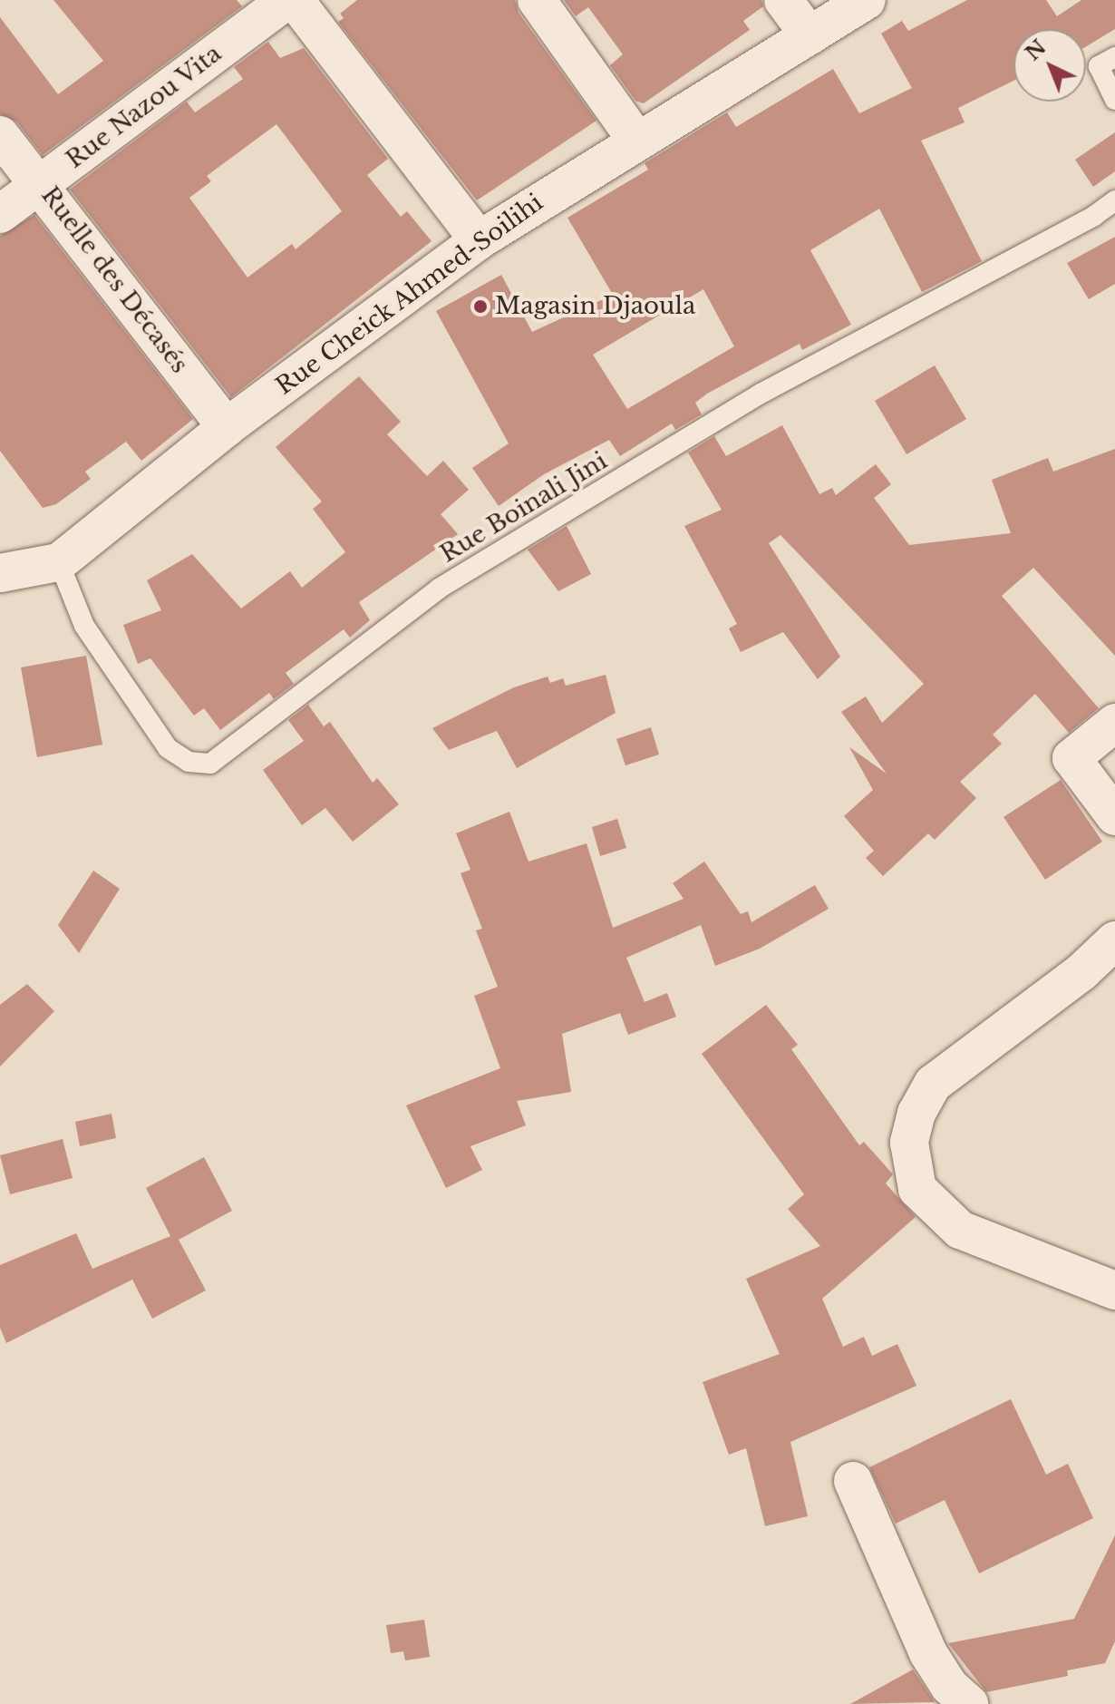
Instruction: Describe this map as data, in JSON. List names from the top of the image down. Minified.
{"streets":{"street":["Rue Nazou Vita","Ruelle des Décasés","Rue Cheick Ahmed-Soilihi"],"lane":["Rue Boinali Jini"]},"crossings":[["Rue Nazou Vita","Ruelle des Décasés"],["Ruelle des Décasés","Rue Cheick Ahmed-Soilihi"],["Rue Cheick Ahmed-Soilihi","Rue Boinali Jini"]],"places":["Magasin Djaoula"],"north":"top left"}
